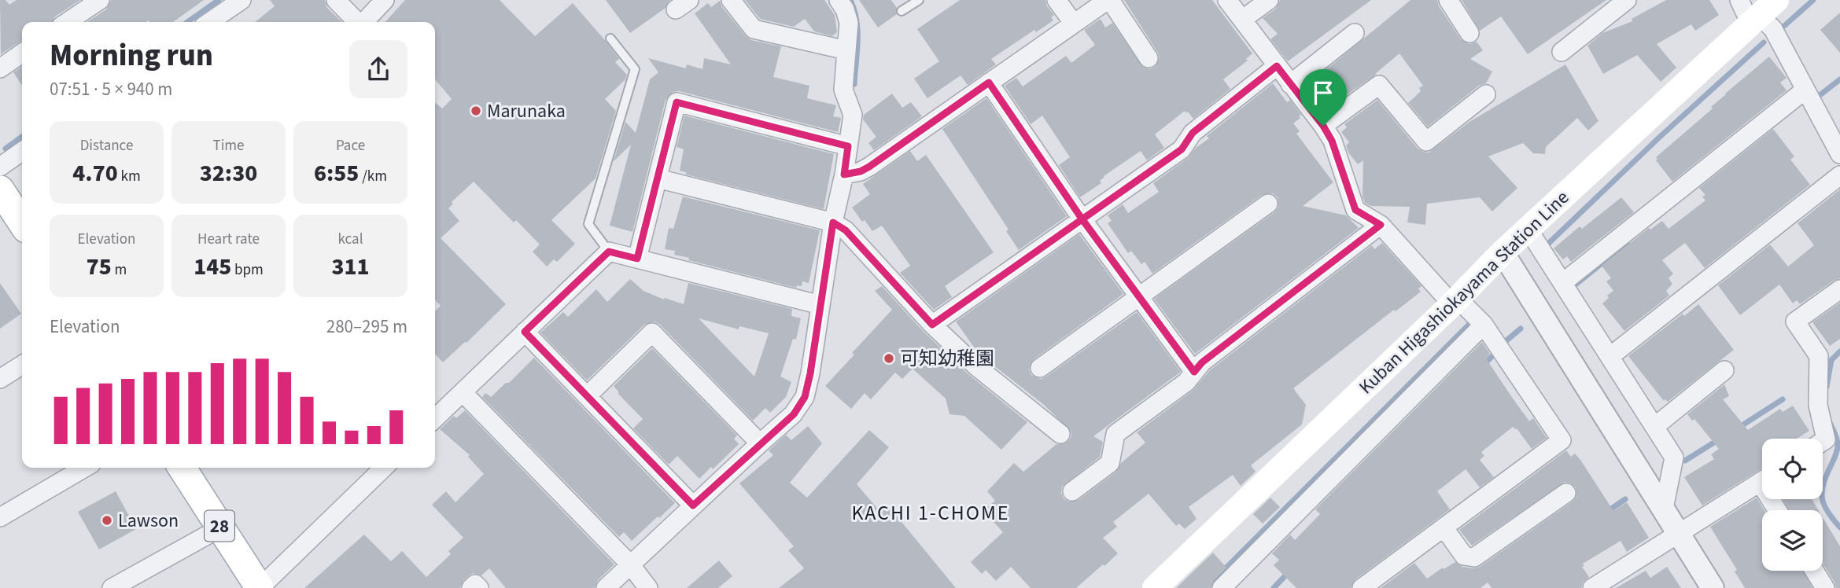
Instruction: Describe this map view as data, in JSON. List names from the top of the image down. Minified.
{"streets":{"main road":["Kuban Higashiokayama Station Line","28"]},"districts":["KACHI 1-CHOME"],"places":["Marunaka","可知幼稚園","Lawson"],"page":{"heading":["Morning run","07:51 · 5 × 940 m"],"stats":[["Distance","4.70 km"],["Time","32:30"],["Pace","6:55 /km"],["Elevation","75 m"],["Heart rate","145 bpm"],["kcal","311"]],"chart":["Elevation","280–295 m"]}}
